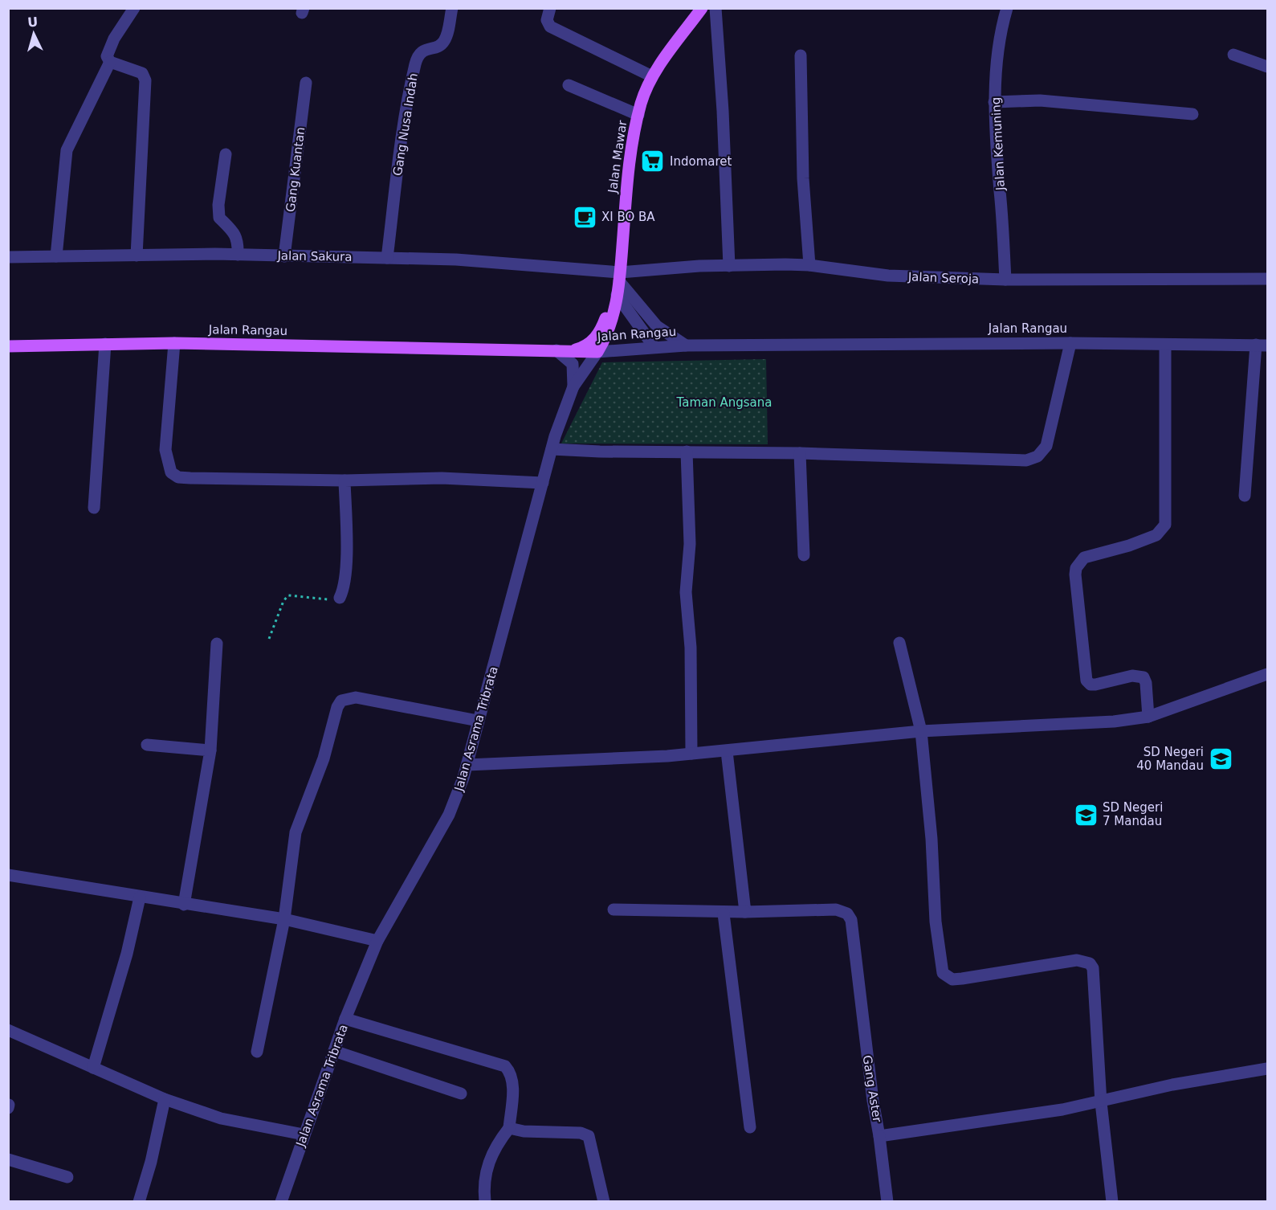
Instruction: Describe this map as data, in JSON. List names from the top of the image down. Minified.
{"streets":{"main road":["Jalan Mawar","Jalan Rangau"],"street":["Gang Nusa Indah","Jalan Kemuning","Gang Kuantan","Jalan Sakura","Jalan Seroja","Jalan Asrama Tribrata","Gang Aster"]},"crossings":[["Gang Nusa Indah","Jalan Sakura"],["Jalan Kemuning","Jalan Seroja"],["Jalan Mawar","Jalan Sakura"],["Jalan Mawar","Jalan Seroja"],["Jalan Mawar","Jalan Rangau"],["Jalan Mawar","Jalan Asrama Tribrata"],["Gang Kuantan","Jalan Sakura"],["Jalan Sakura","Jalan Seroja"],["Jalan Rangau","Jalan Asrama Tribrata"]],"parks":["Taman Angsana"],"places":{"supermarket":["Indomaret"],"cafe":["XI BO BA"],"school or university":["SD Negeri 40 Mandau","SD Negeri 7 Mandau"]},"north":"top"}
